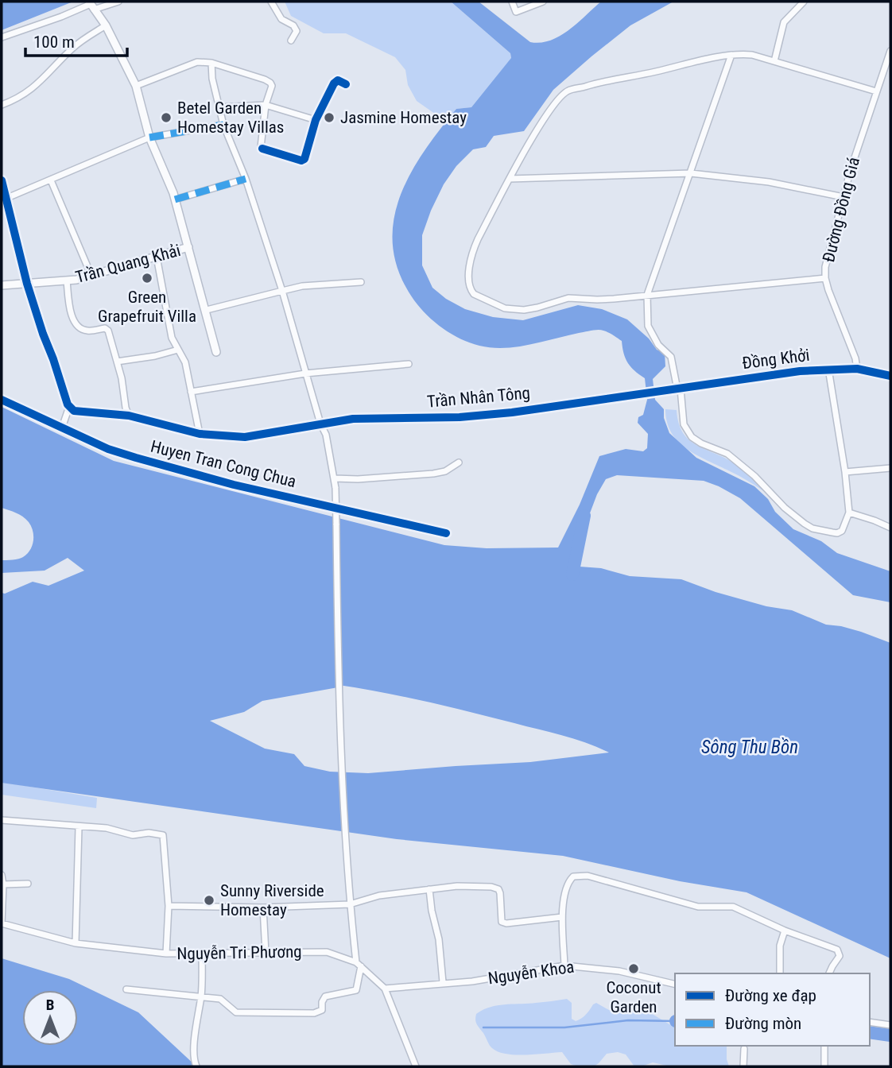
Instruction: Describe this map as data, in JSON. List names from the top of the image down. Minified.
{"streets":{"street":["Đường Đồng Giá","Trần Quang Khải","Đồng Khởi","Trần Nhân Tông","Huyen Tran Cong Chua","Nguyễn Tri Phương","Nguyễn Khoa"]},"crossings":[["Đường Đồng Giá","Đồng Khởi"],["Đồng Khởi","Trần Nhân Tông"],["Nguyễn Tri Phương","Nguyễn Khoa"]],"water":["Sông Thu Bồn"],"places":["Betel Garden Homestay Villas","Jasmine Homestay","Green Grapefruit Villa","Sunny Riverside Homestay","Coconut Garden"],"legend":["Đường xe đạp","Đường mòn"],"scale_bar":"100 m","north":"top"}
